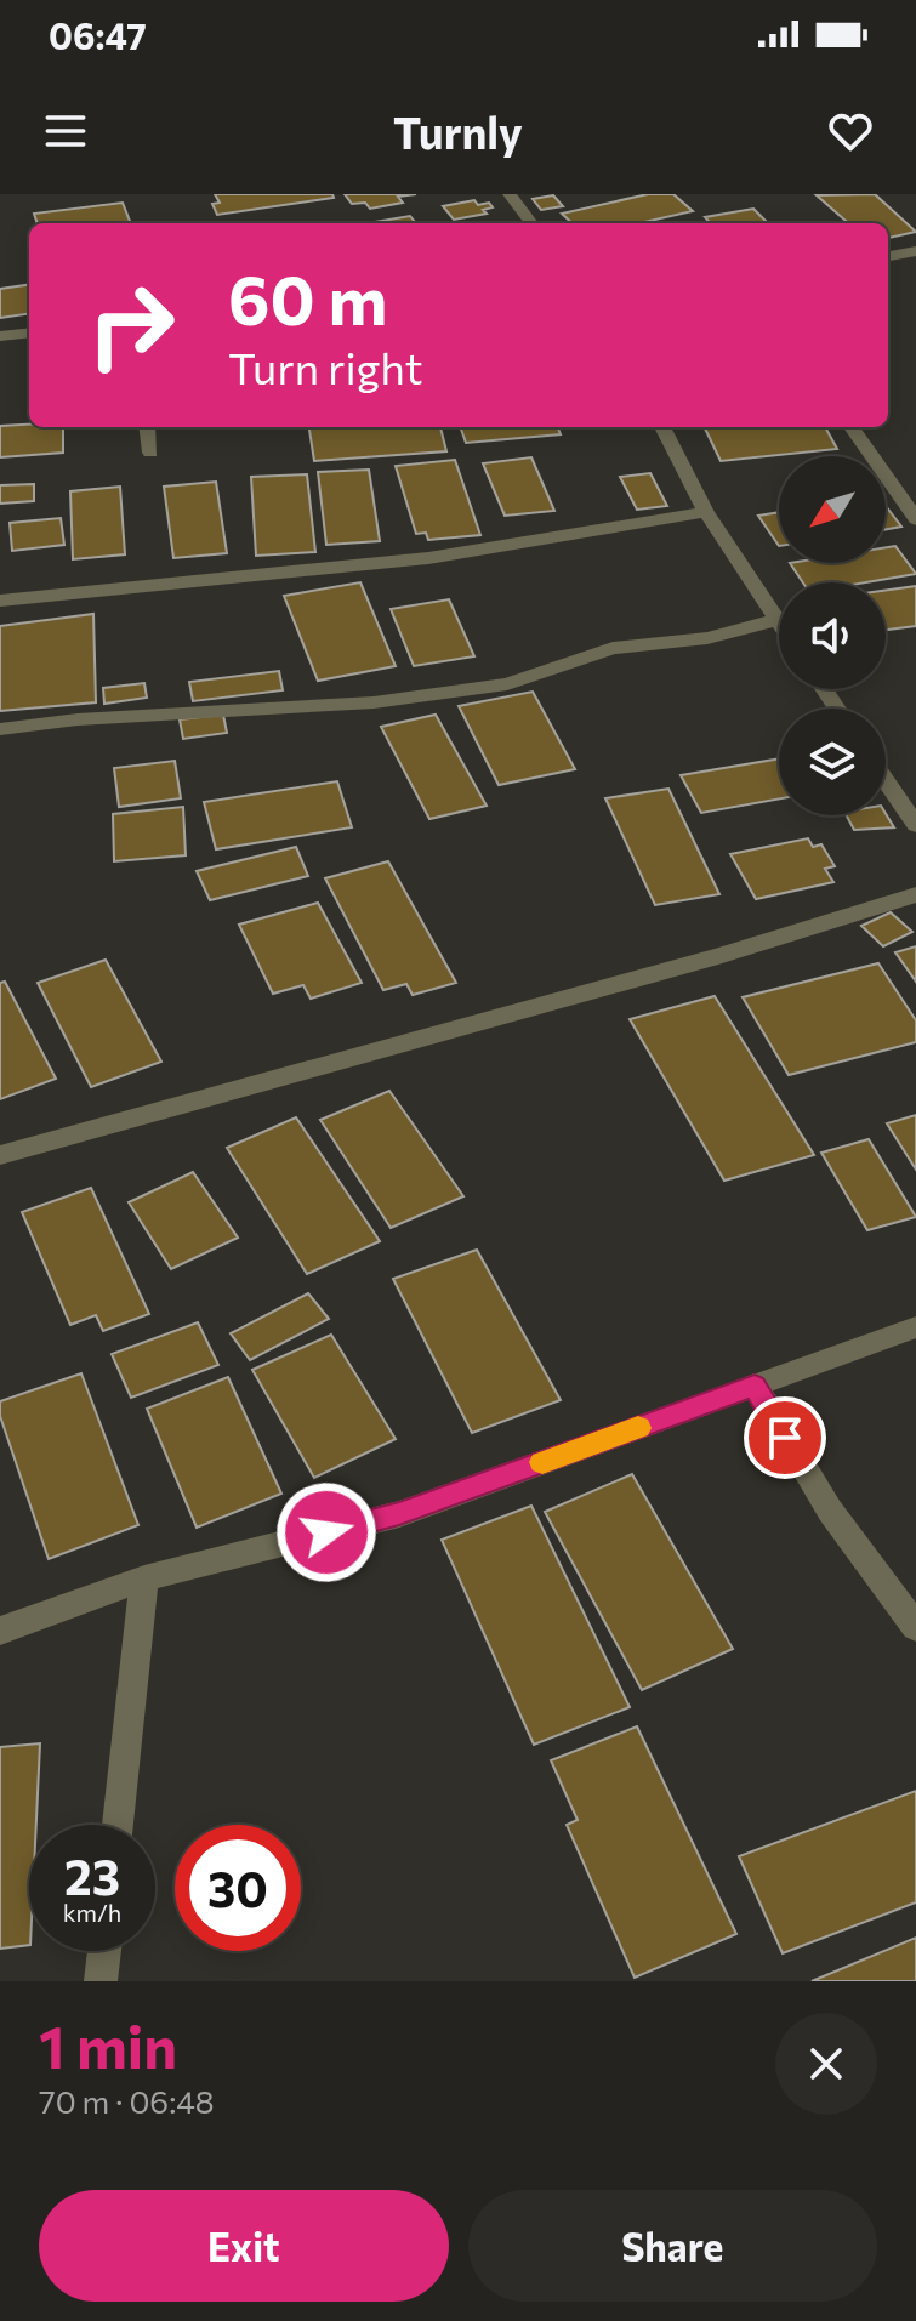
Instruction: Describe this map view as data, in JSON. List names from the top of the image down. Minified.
{"north":"bottom left","page":{"status":"06:47","header":"Turnly","turn":["60 m","Turn right"],"speed":"23 km/h","limit":"30","heading":["1 min","70 m · 06:48"],"buttons":["Exit","Share"]}}
